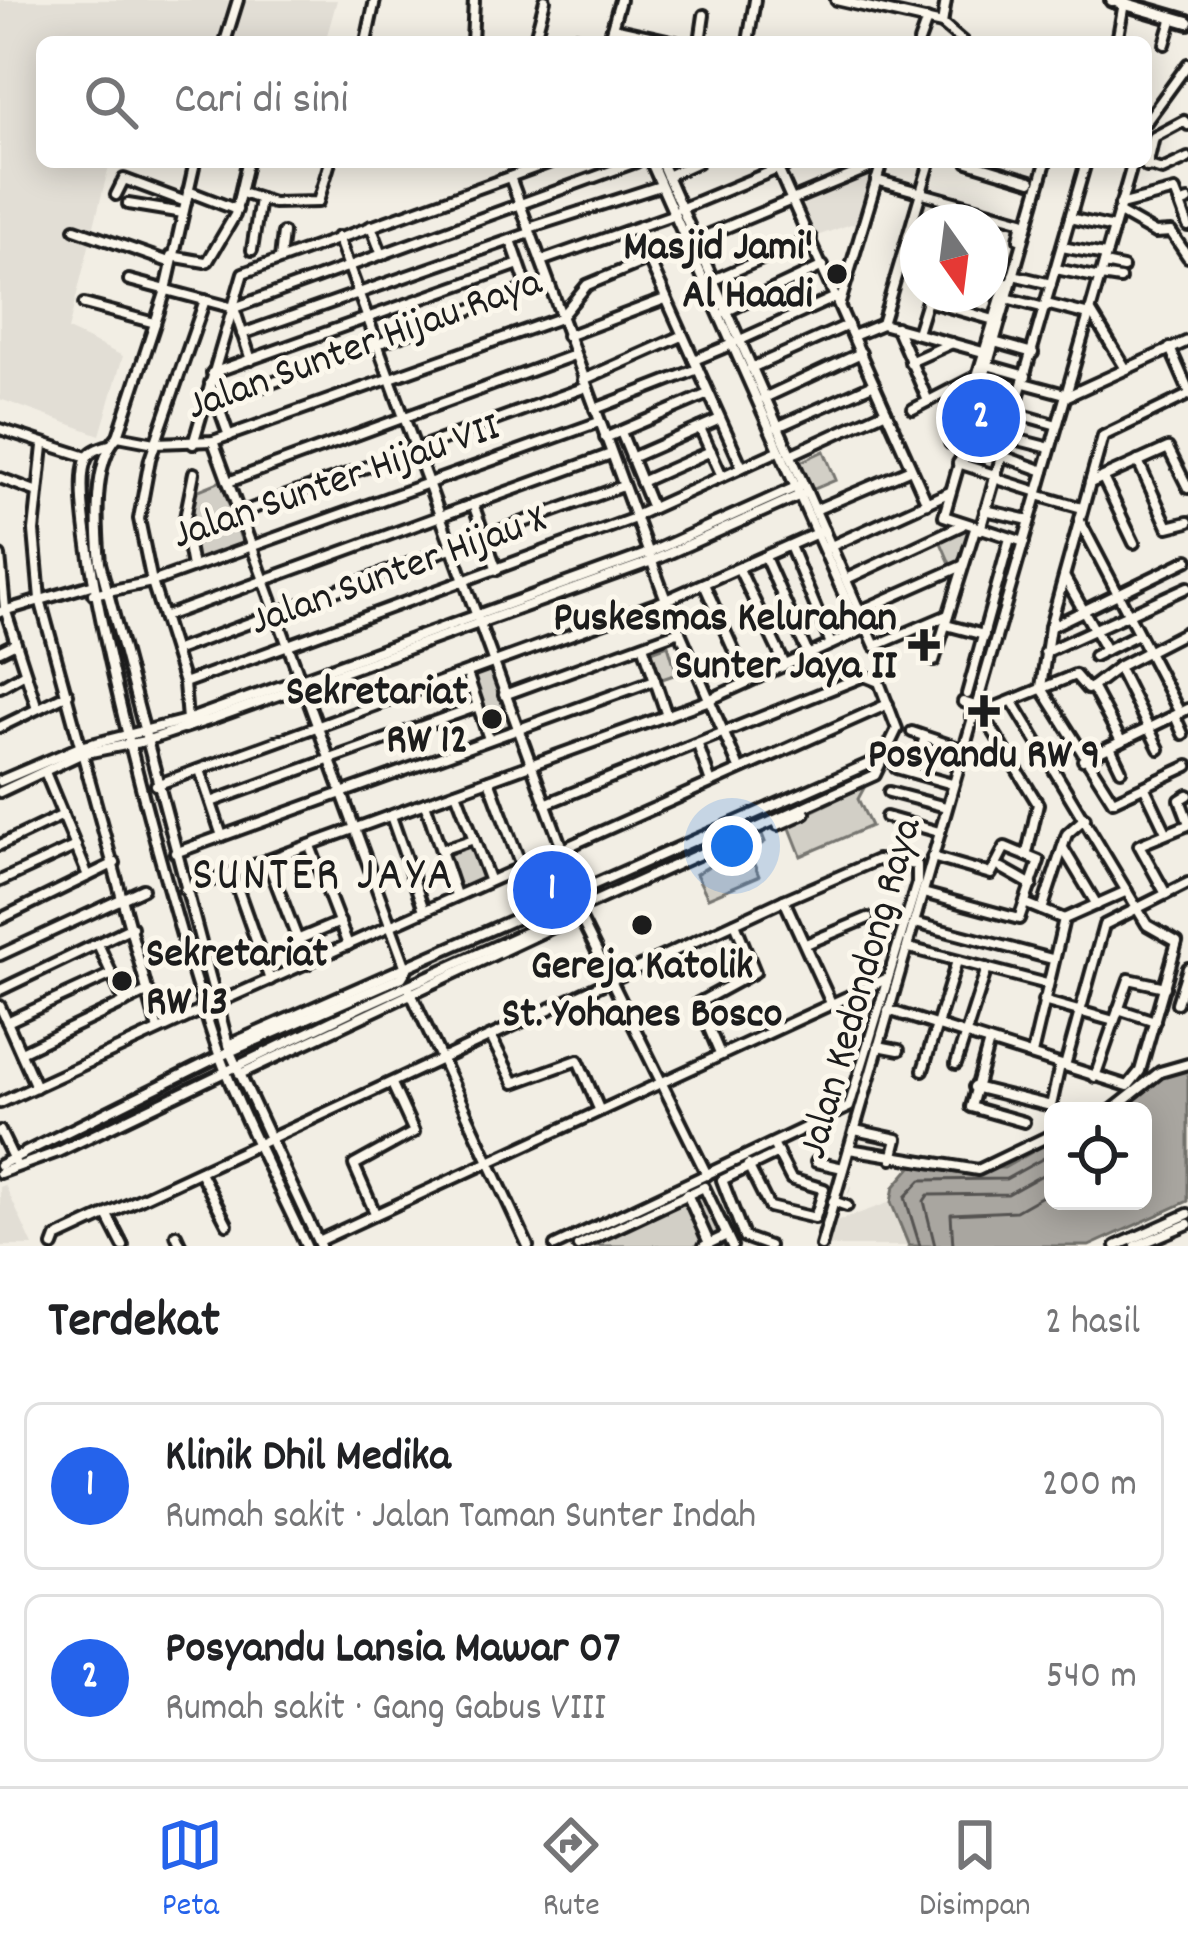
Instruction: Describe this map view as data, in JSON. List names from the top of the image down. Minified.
{"streets":{"street":["Jalan Sunter Hijau Raya","Jalan Sunter Hijau VII","Jalan Sunter Hijau X","Jalan Kedondong Raya"]},"districts":["SUNTER JAYA"],"places":{"other":["Masjid Jami' Al Haadi","Sekretariat RW 12","Gereja Katolik St. Yohanes Bosco","Sekretariat RW 13"],"health":["Puskesmas Kelurahan Sunter Jaya II","Posyandu RW 9"]},"north":"bottom","page":{"search":"Cari di sini","pins":["2","1"],"heading":["Terdekat","2 hasil"],"list":[{"mark":"1","name":"Klinik Dhil Medika","note":"Rumah sakit · Jalan Taman Sunter Indah","value":"200 m"},{"mark":"2","name":"Posyandu Lansia Mawar 07","note":"Rumah sakit · Gang Gabus VIII","value":"540 m"}],"nav":["Peta","Rute","Disimpan"]}}
